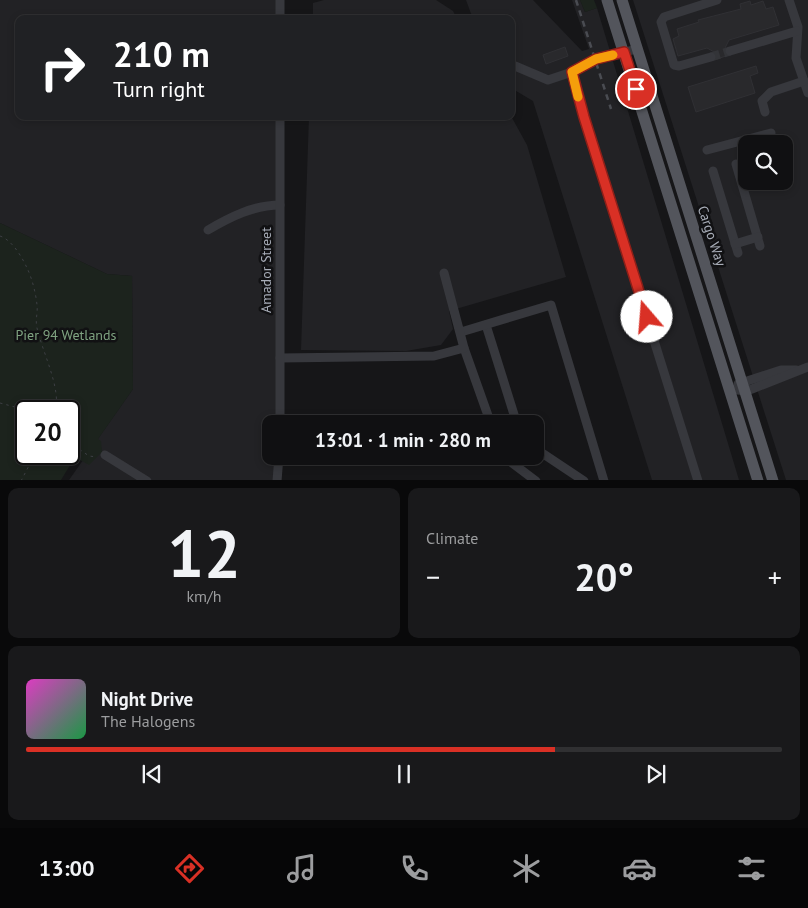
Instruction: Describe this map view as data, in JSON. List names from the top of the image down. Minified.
{"streets":{"main road":["Cargo Way"],"street":["Amador Street"]},"parks":["Pier 94 Wetlands"],"page":{"turn":["210 m","Turn right"],"limit":"20","trip":"13:01 · 1 min · 280 m","tile":[["12","km/h"],"Climate"],"heat":["−","20°","+"],"song":["Night Drive","The Halogens"],"tabs":"13:00"}}
